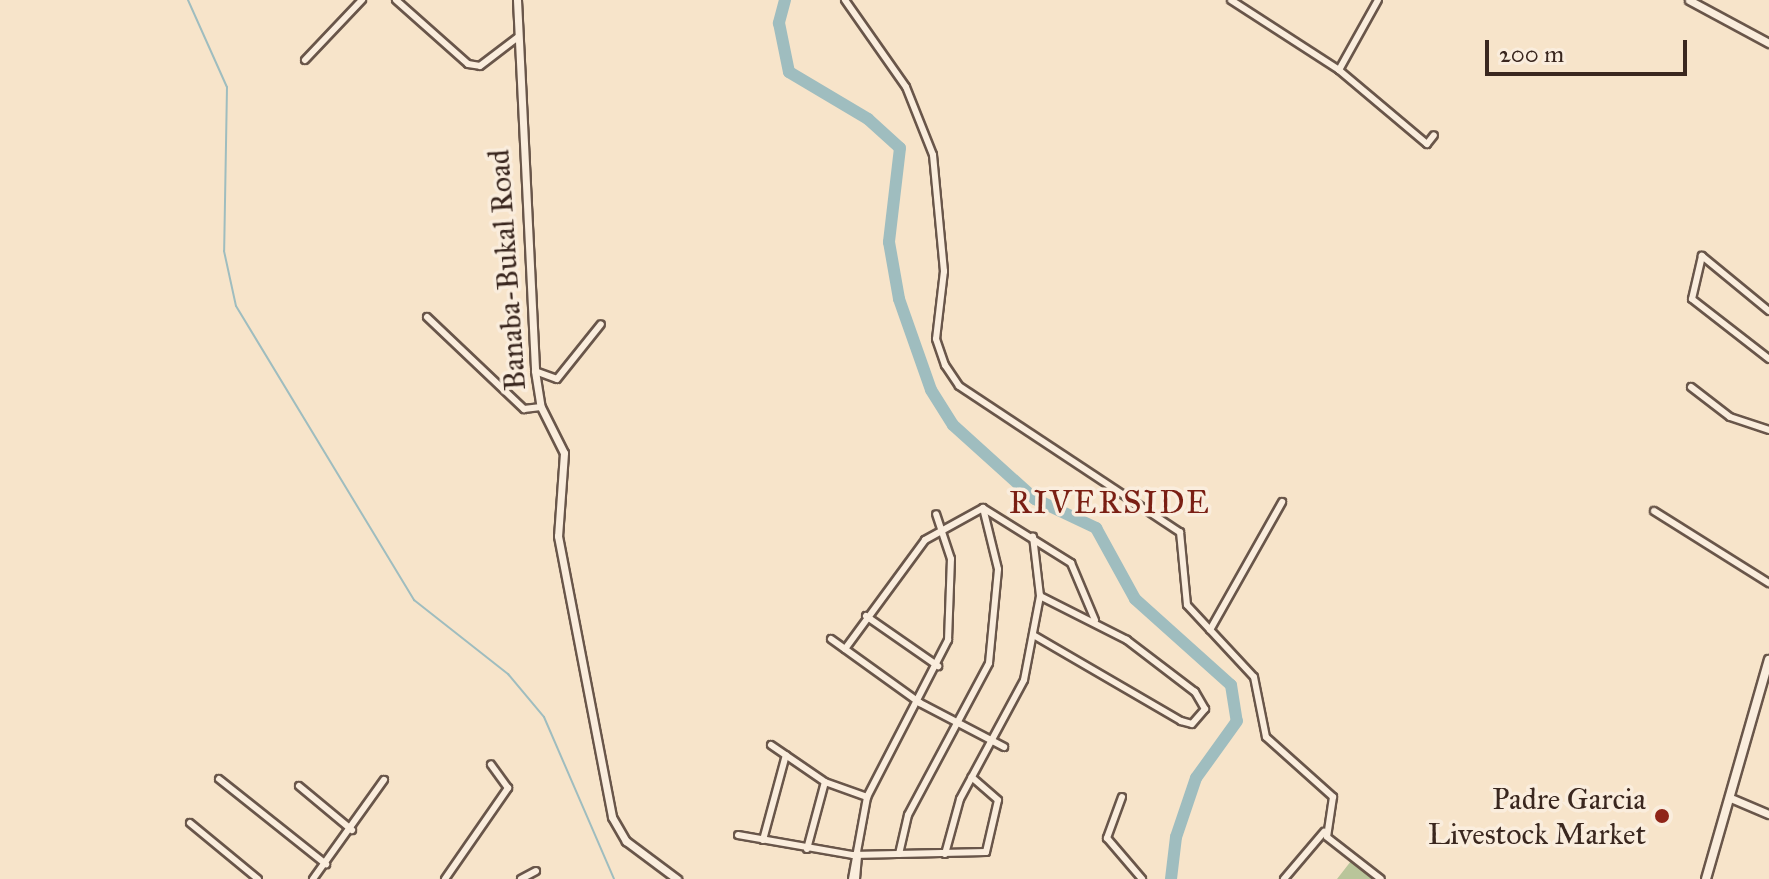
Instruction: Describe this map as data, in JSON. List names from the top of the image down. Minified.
{"streets":{"street":["Banaba-Bukal Road"]},"districts":["RIVERSIDE"],"places":["Padre Garcia Livestock Market"],"scale_bar":"200 m"}
